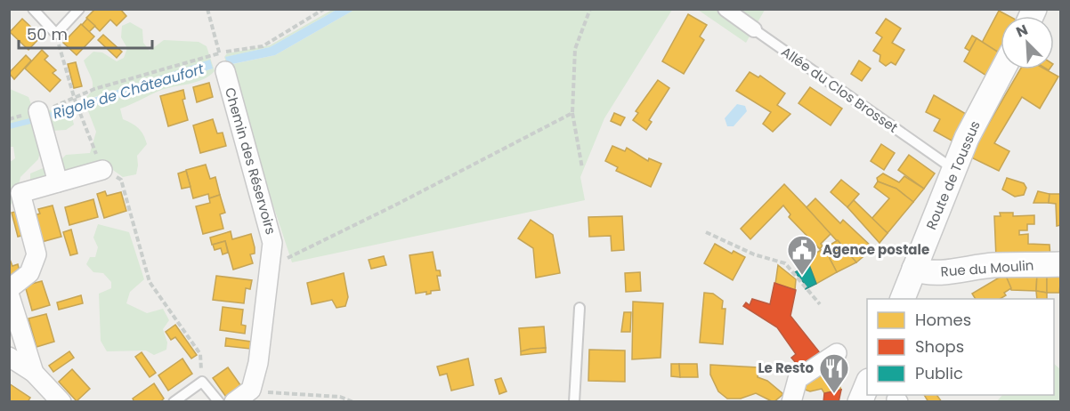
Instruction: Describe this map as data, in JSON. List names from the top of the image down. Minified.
{"streets":{"street":["Allée du Clos Brosset","Chemin des Réservoirs","Route de Toussus","Rue du Moulin"]},"crossings":[["Allée du Clos Brosset","Route de Toussus"],["Route de Toussus","Rue du Moulin"]],"water":["Rigole de Châteaufort"],"places":{"public building":["Agence postale"],"restaurant":["Le Resto"]},"legend":["Homes","Shops","Public"],"scale_bar":"50 m","north":"top left"}
